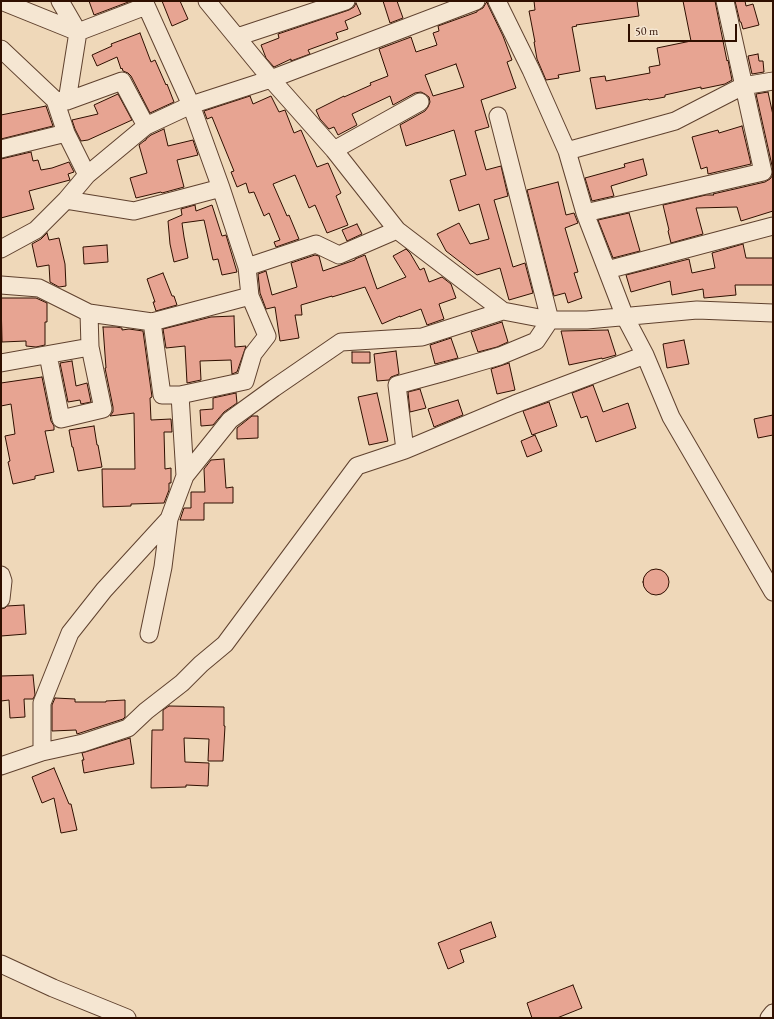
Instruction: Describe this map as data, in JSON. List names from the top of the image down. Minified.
{"scale_bar":"50 m"}
